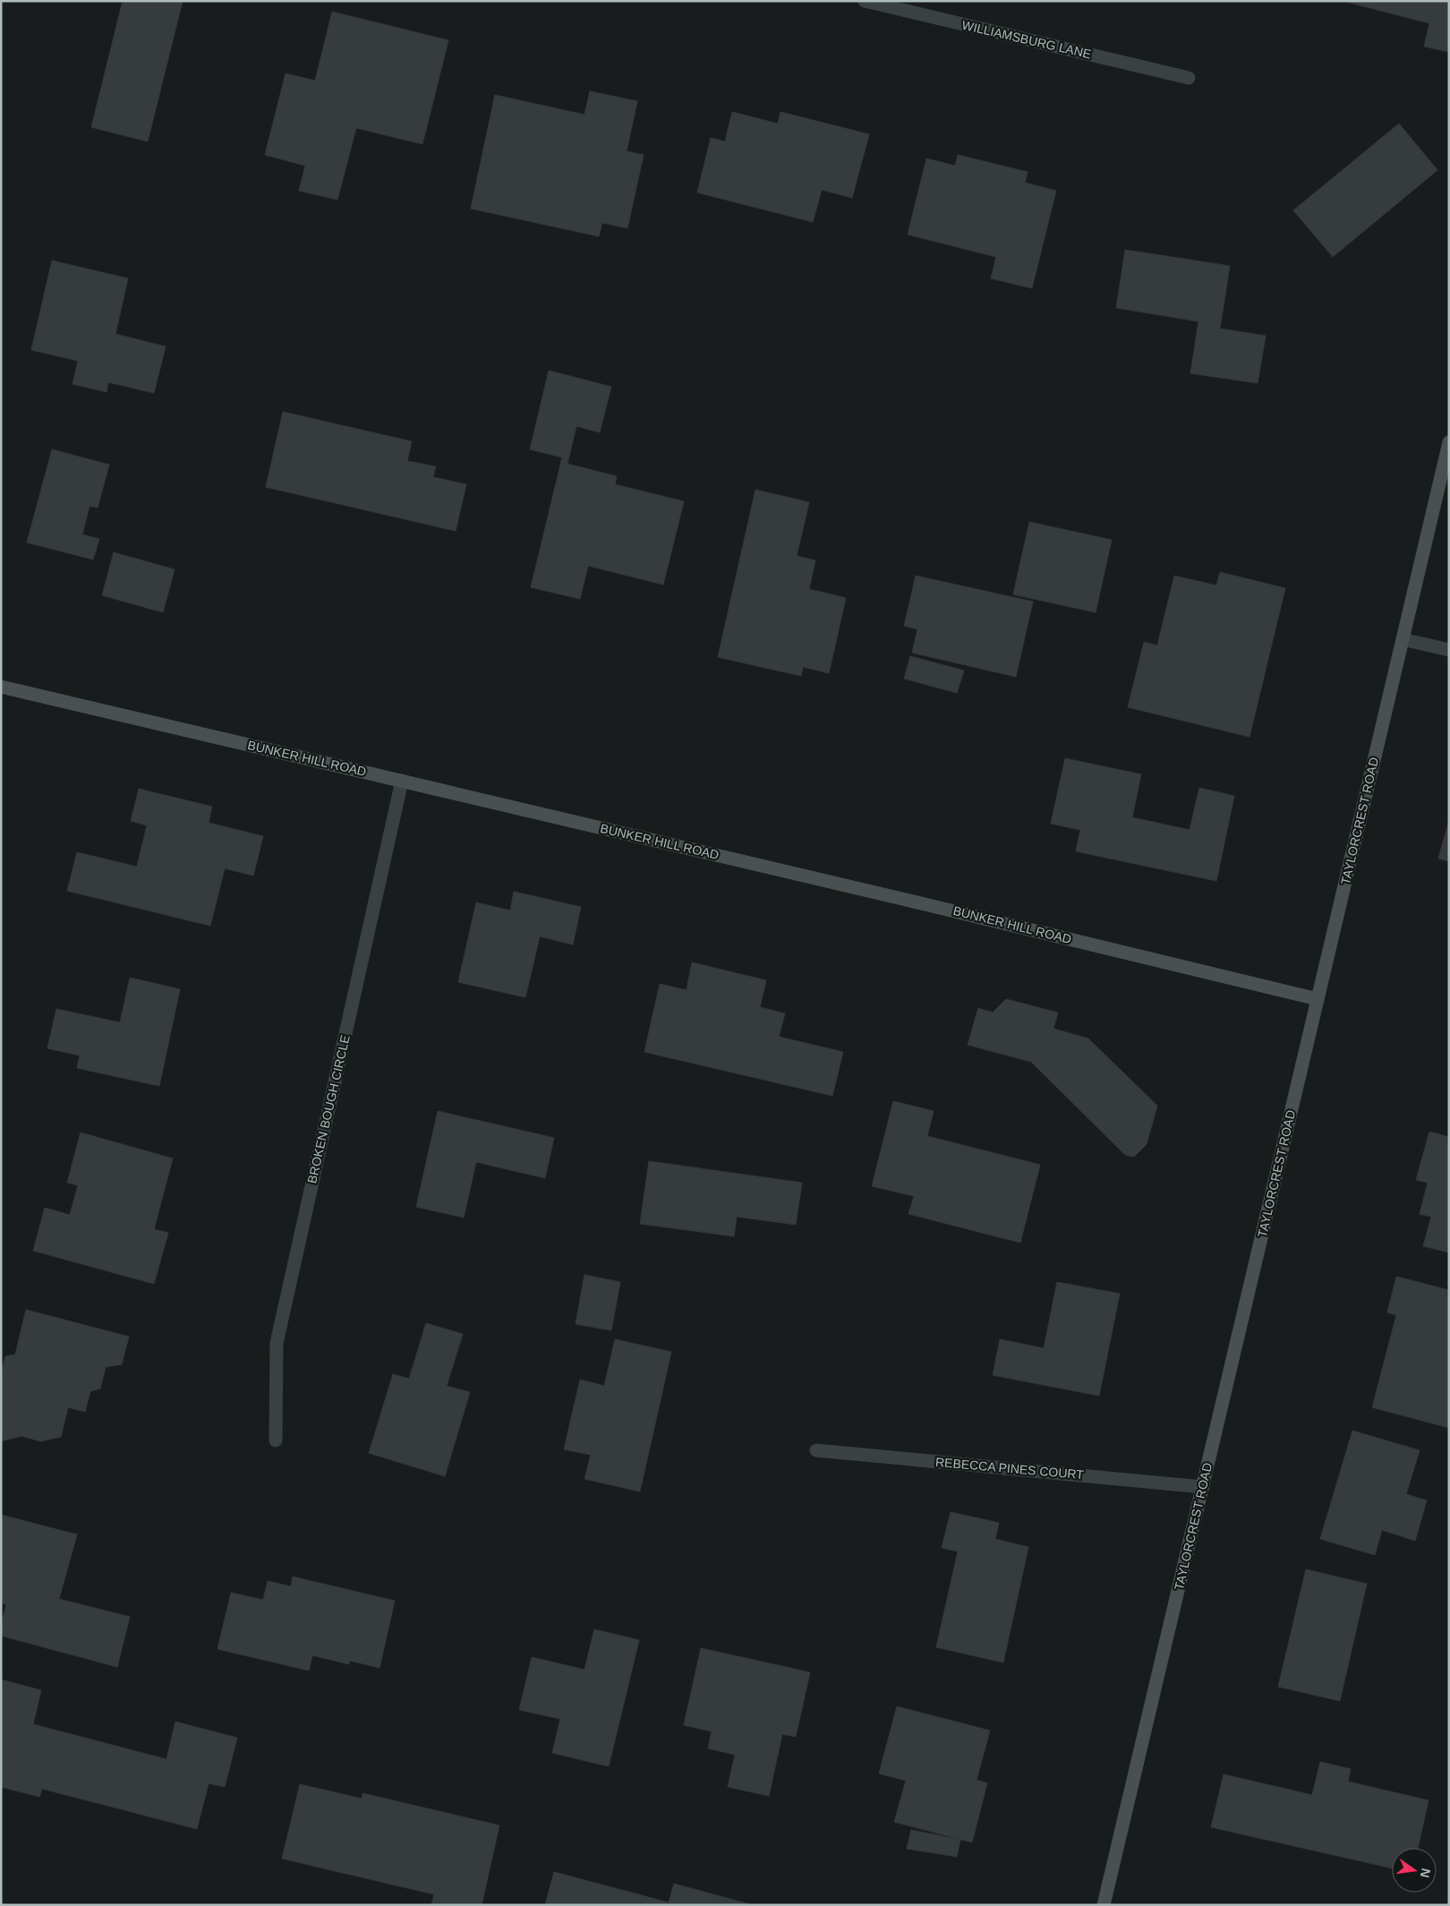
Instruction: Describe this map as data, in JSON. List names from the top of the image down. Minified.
{"streets":{"street":["WILLIAMSBURG LANE","BUNKER HILL ROAD","TAYLORCREST ROAD","BROKEN BOUGH CIRCLE","REBECCA PINES COURT"]},"crossings":[["BUNKER HILL ROAD","TAYLORCREST ROAD"],["BUNKER HILL ROAD","BROKEN BOUGH CIRCLE"],["TAYLORCREST ROAD","REBECCA PINES COURT"]],"north":"right"}
